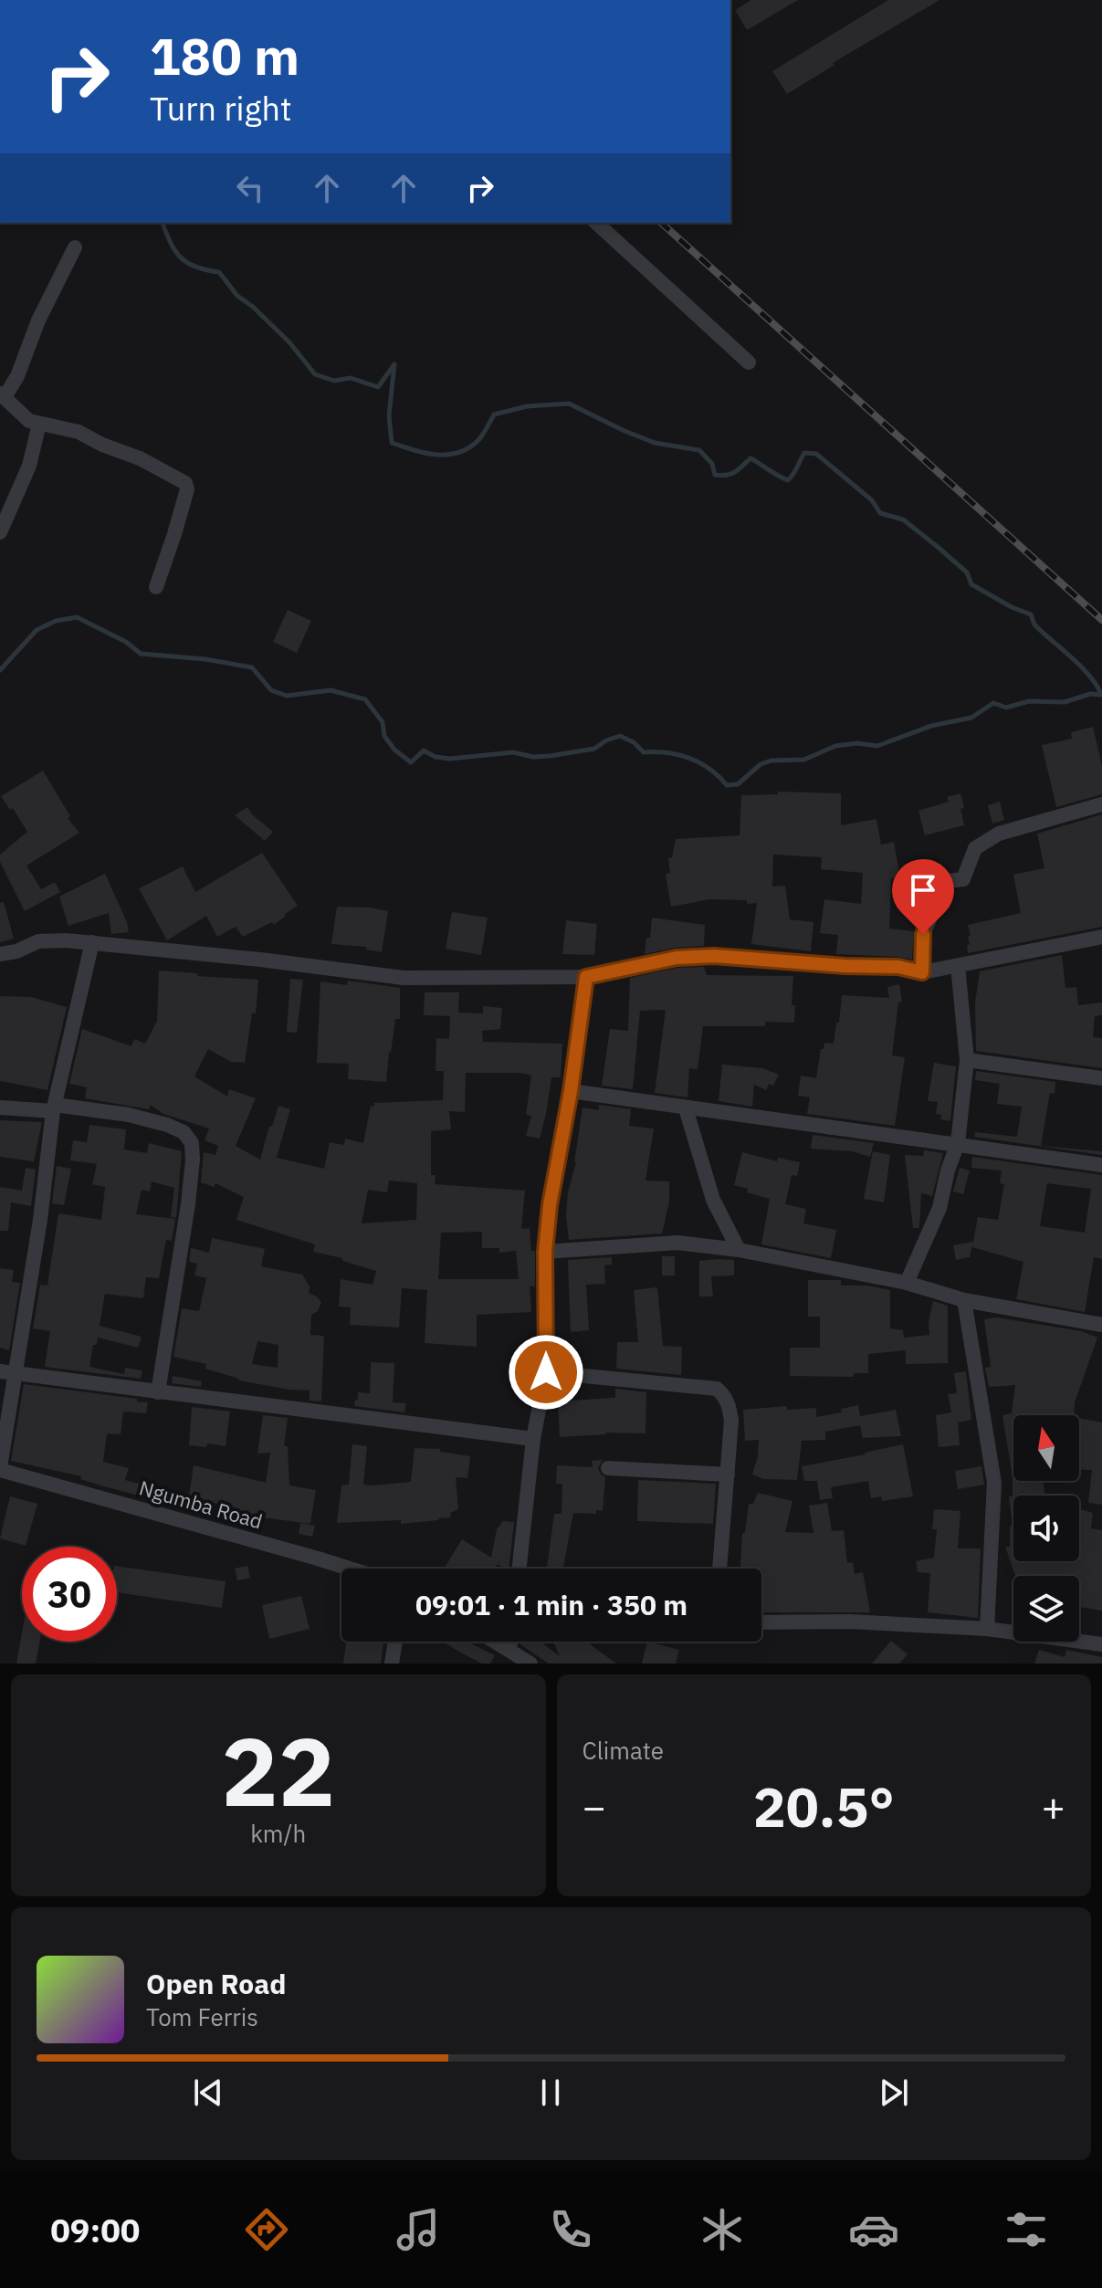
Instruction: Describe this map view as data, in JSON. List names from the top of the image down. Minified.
{"streets":{"street":["Ngumba Road"]},"north":"top","page":{"turn":["180 m","Turn right"],"limit":"30","trip":"09:01 · 1 min · 350 m","tile":[["22","km/h"],"Climate"],"heat":["−","20.5°","+"],"song":["Open Road","Tom Ferris"],"tabs":"09:00"}}
